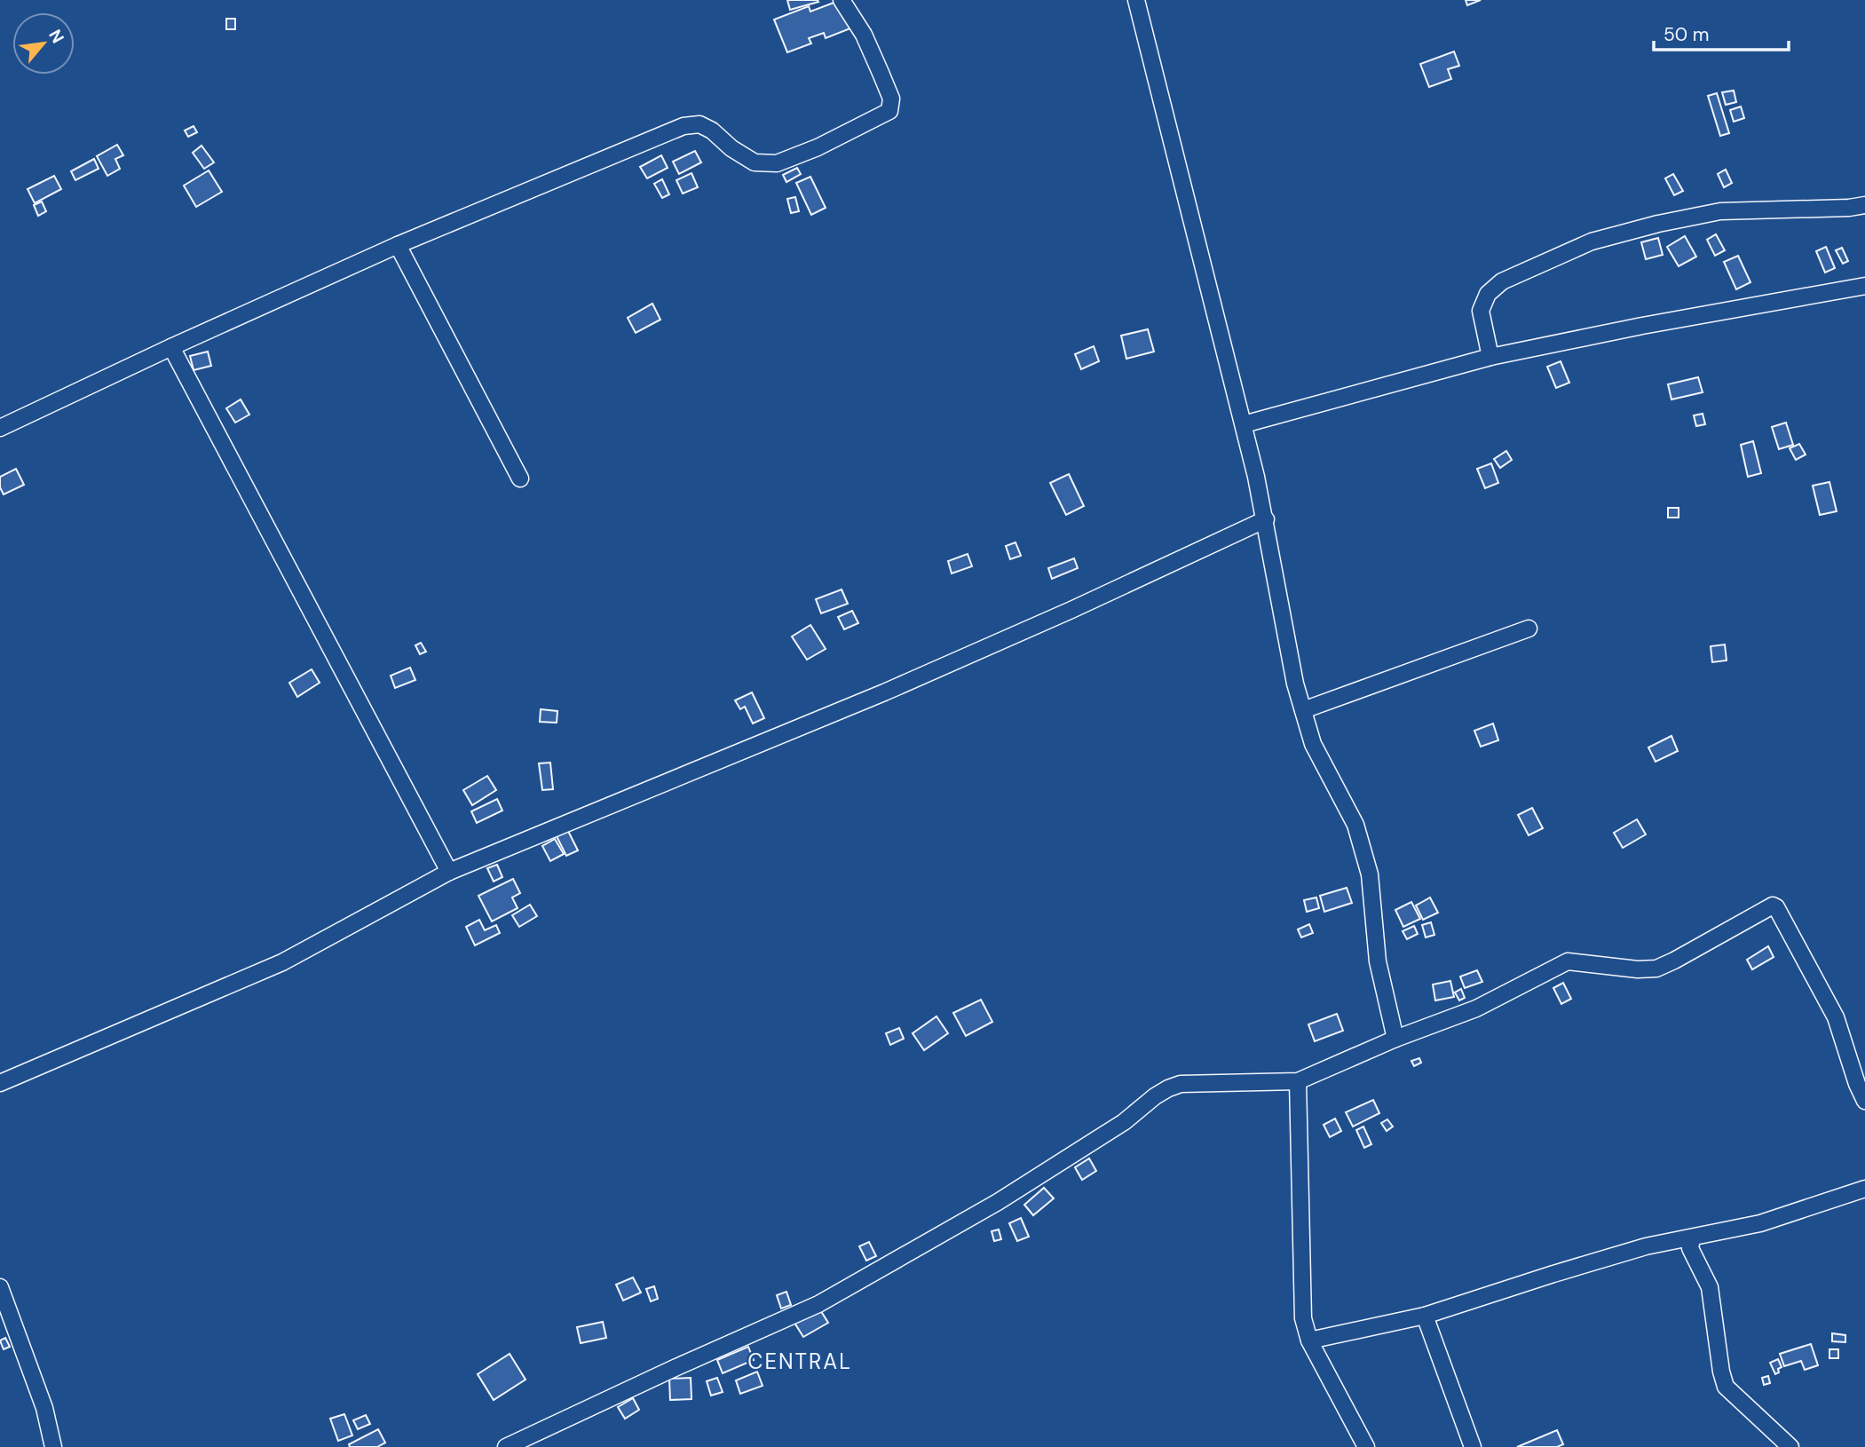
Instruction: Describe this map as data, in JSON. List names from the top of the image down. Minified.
{"districts":["CENTRAL"],"scale_bar":"50 m","north":"top right"}
